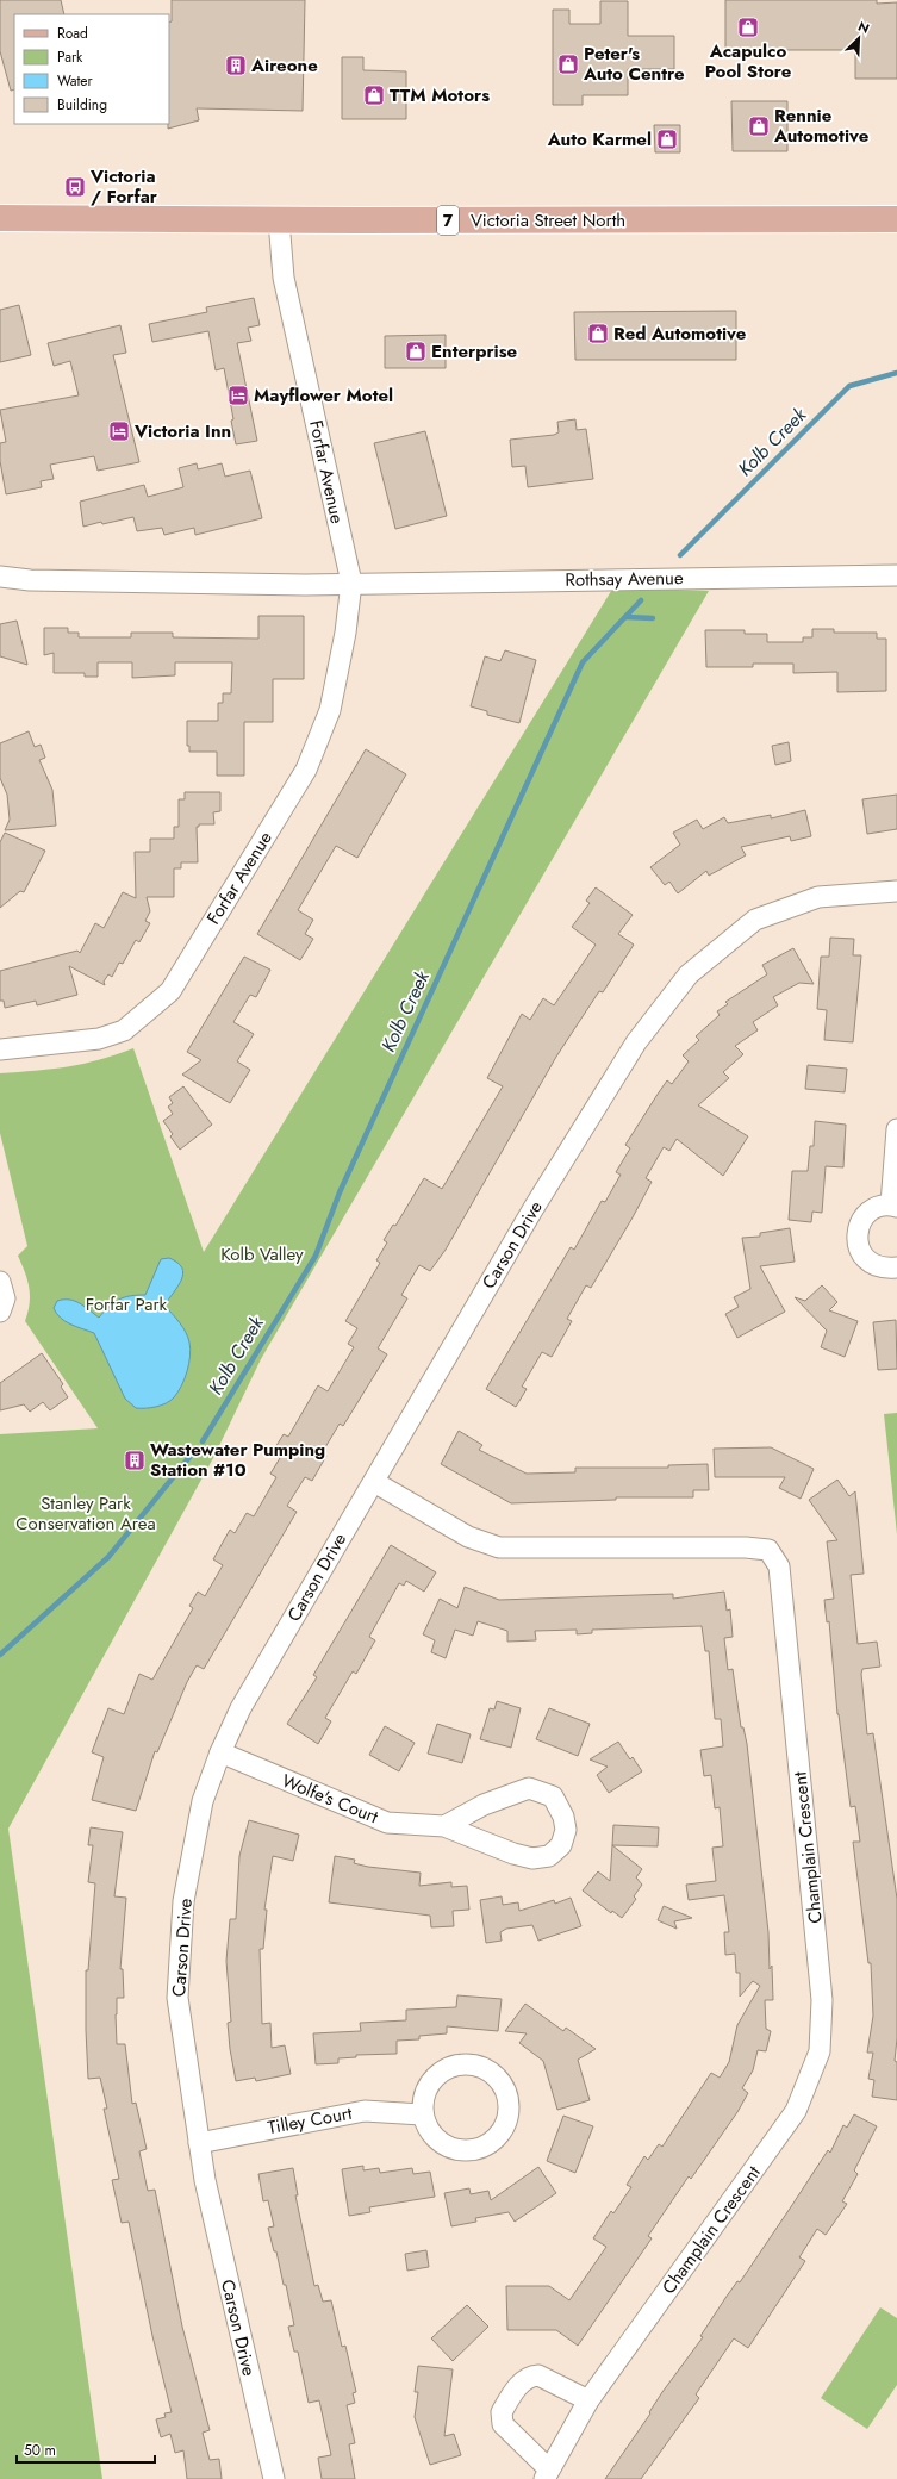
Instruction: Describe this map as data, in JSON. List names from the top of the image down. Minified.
{"streets":{"main road":["7","Victoria Street North"],"street":["Forfar Avenue","Rothsay Avenue","Carson Drive","Wolfe's Court","Champlain Crescent","Tilley Court"]},"crossings":[["Victoria Street North","Forfar Avenue"],["Forfar Avenue","Rothsay Avenue"],["Carson Drive","Wolfe's Court"],["Carson Drive","Champlain Crescent"],["Carson Drive","Tilley Court"]],"water":["Kolb Creek"],"parks":["Kolb Valley","Forfar Park","Stanley Park Conservation Area"],"places":{"shop":["Acapulco Pool Store","Peter's Auto Centre","TTM Motors","Rennie Automotive","Auto Karmel","Red Automotive","Enterprise"],"building":["Aireone","Wastewater Pumping Station #10"],"bus stop":["Victoria / Forfar"],"hotel":["Mayflower Motel","Victoria Inn"]},"legend":["Road","Park","Water","Building"],"scale_bar":"50 m","north":"top right"}
